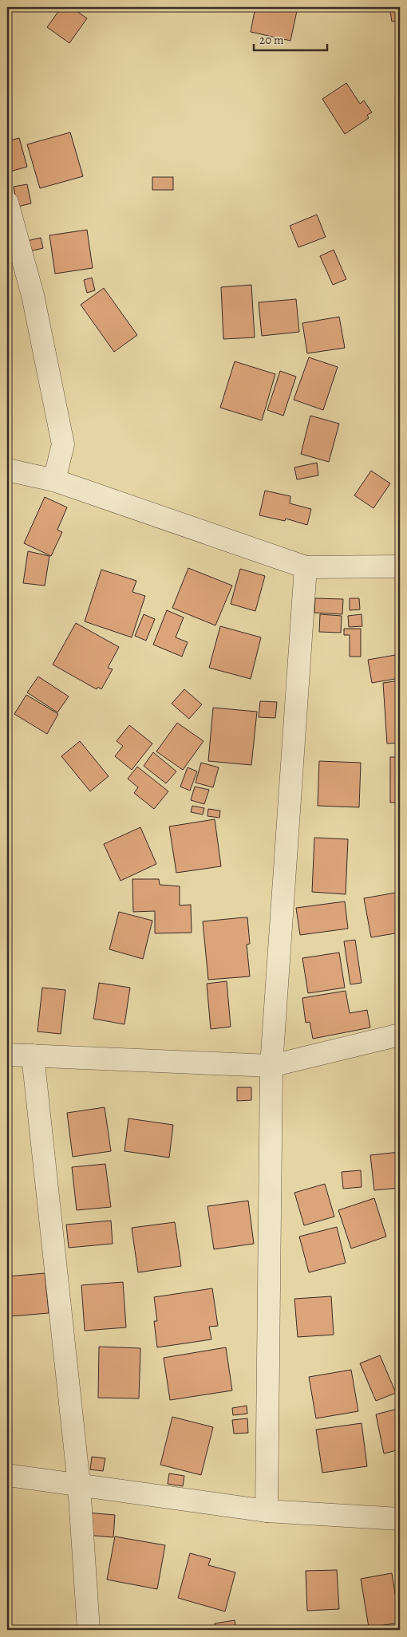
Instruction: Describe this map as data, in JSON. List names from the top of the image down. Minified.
{"scale_bar":"20 m"}
